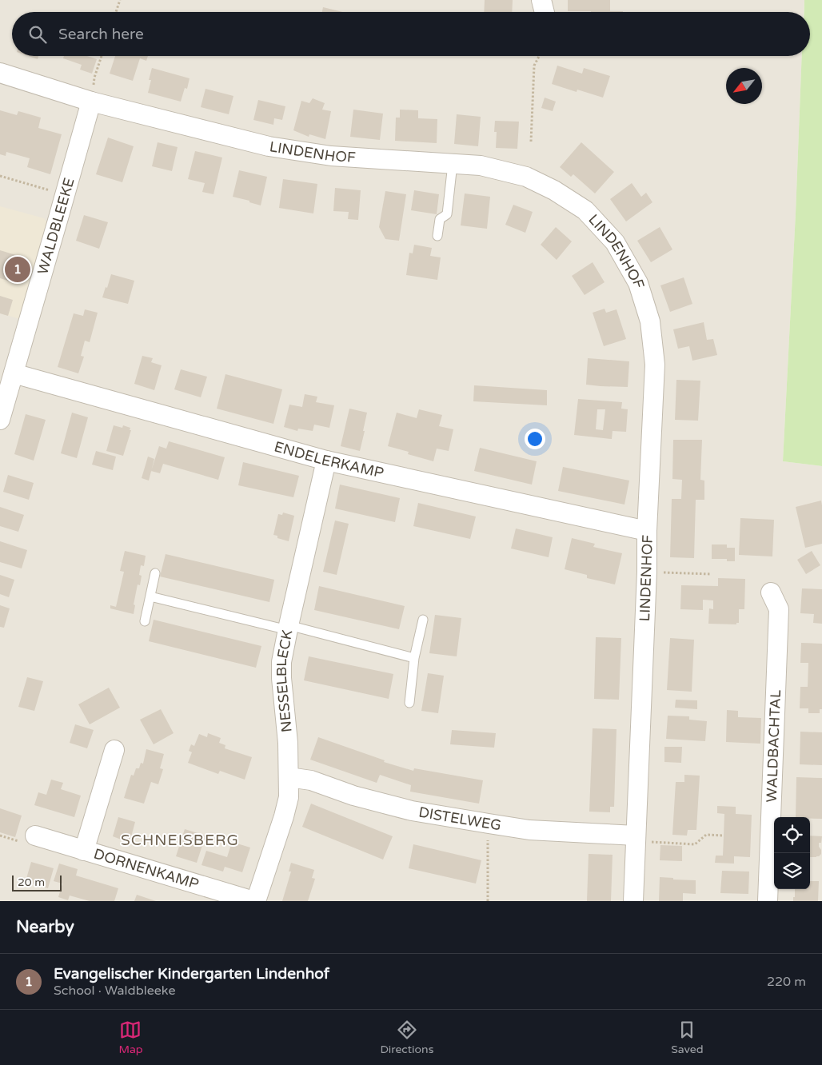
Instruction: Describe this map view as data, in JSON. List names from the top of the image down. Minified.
{"streets":{"street":["LINDENHOF","WALDBLEEKE","ENDELERKAMP","NESSELBLECK","WALDBACHTAL","DISTELWEG","DORNENKAMP"]},"crossings":[["LINDENHOF","WALDBLEEKE"],["LINDENHOF","ENDELERKAMP"],["LINDENHOF","DISTELWEG"],["WALDBLEEKE","ENDELERKAMP"],["ENDELERKAMP","NESSELBLECK"],["NESSELBLECK","DISTELWEG"],["NESSELBLECK","DORNENKAMP"]],"districts":["SCHNEISBERG"],"scale_bar":"20 m","north":"bottom left","page":{"search":"Search here","pins":"1","scale":"20 m","heading":"Nearby","list":[{"mark":"1","name":"Evangelischer Kindergarten Lindenhof","note":"School · Waldbleeke","value":"220 m"}],"nav":["Map","Directions","Saved"]}}
